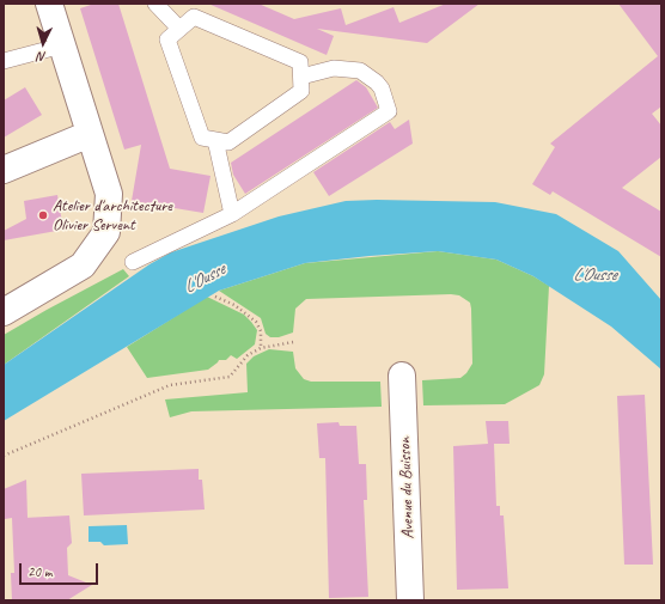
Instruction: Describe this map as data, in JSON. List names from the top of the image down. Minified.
{"streets":{"street":["Avenue du Buisson"]},"water":["L'Ousse"],"places":["Atelier d'architecture Olivier Servent"],"scale_bar":"20 m","north":"bottom"}
